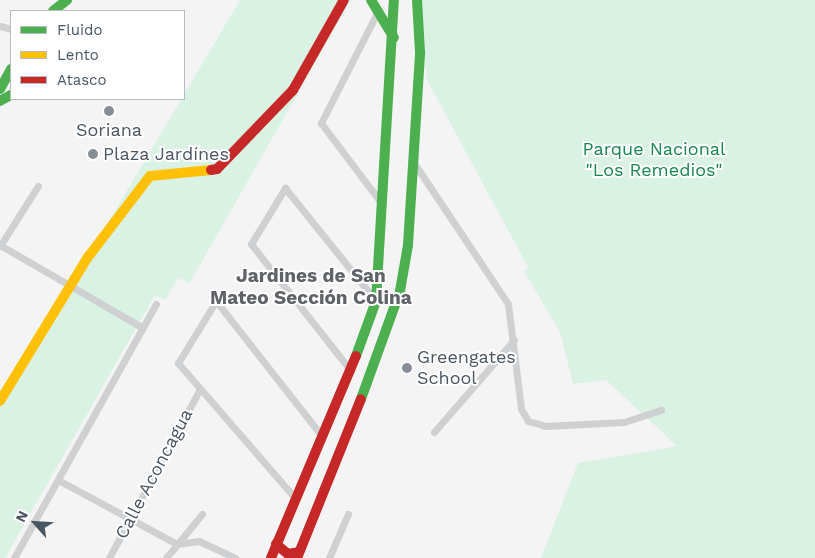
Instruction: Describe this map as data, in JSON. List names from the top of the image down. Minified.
{"streets":{"street":["Calle Aconcagua"]},"districts":["Jardines de San Mateo Sección Colina"],"parks":["Parque Nacional \"Los Remedios\""],"places":["Soriana","Plaza Jardínes","Greengates School"],"legend":["Fluido","Lento","Atasco"],"north":"top left"}
